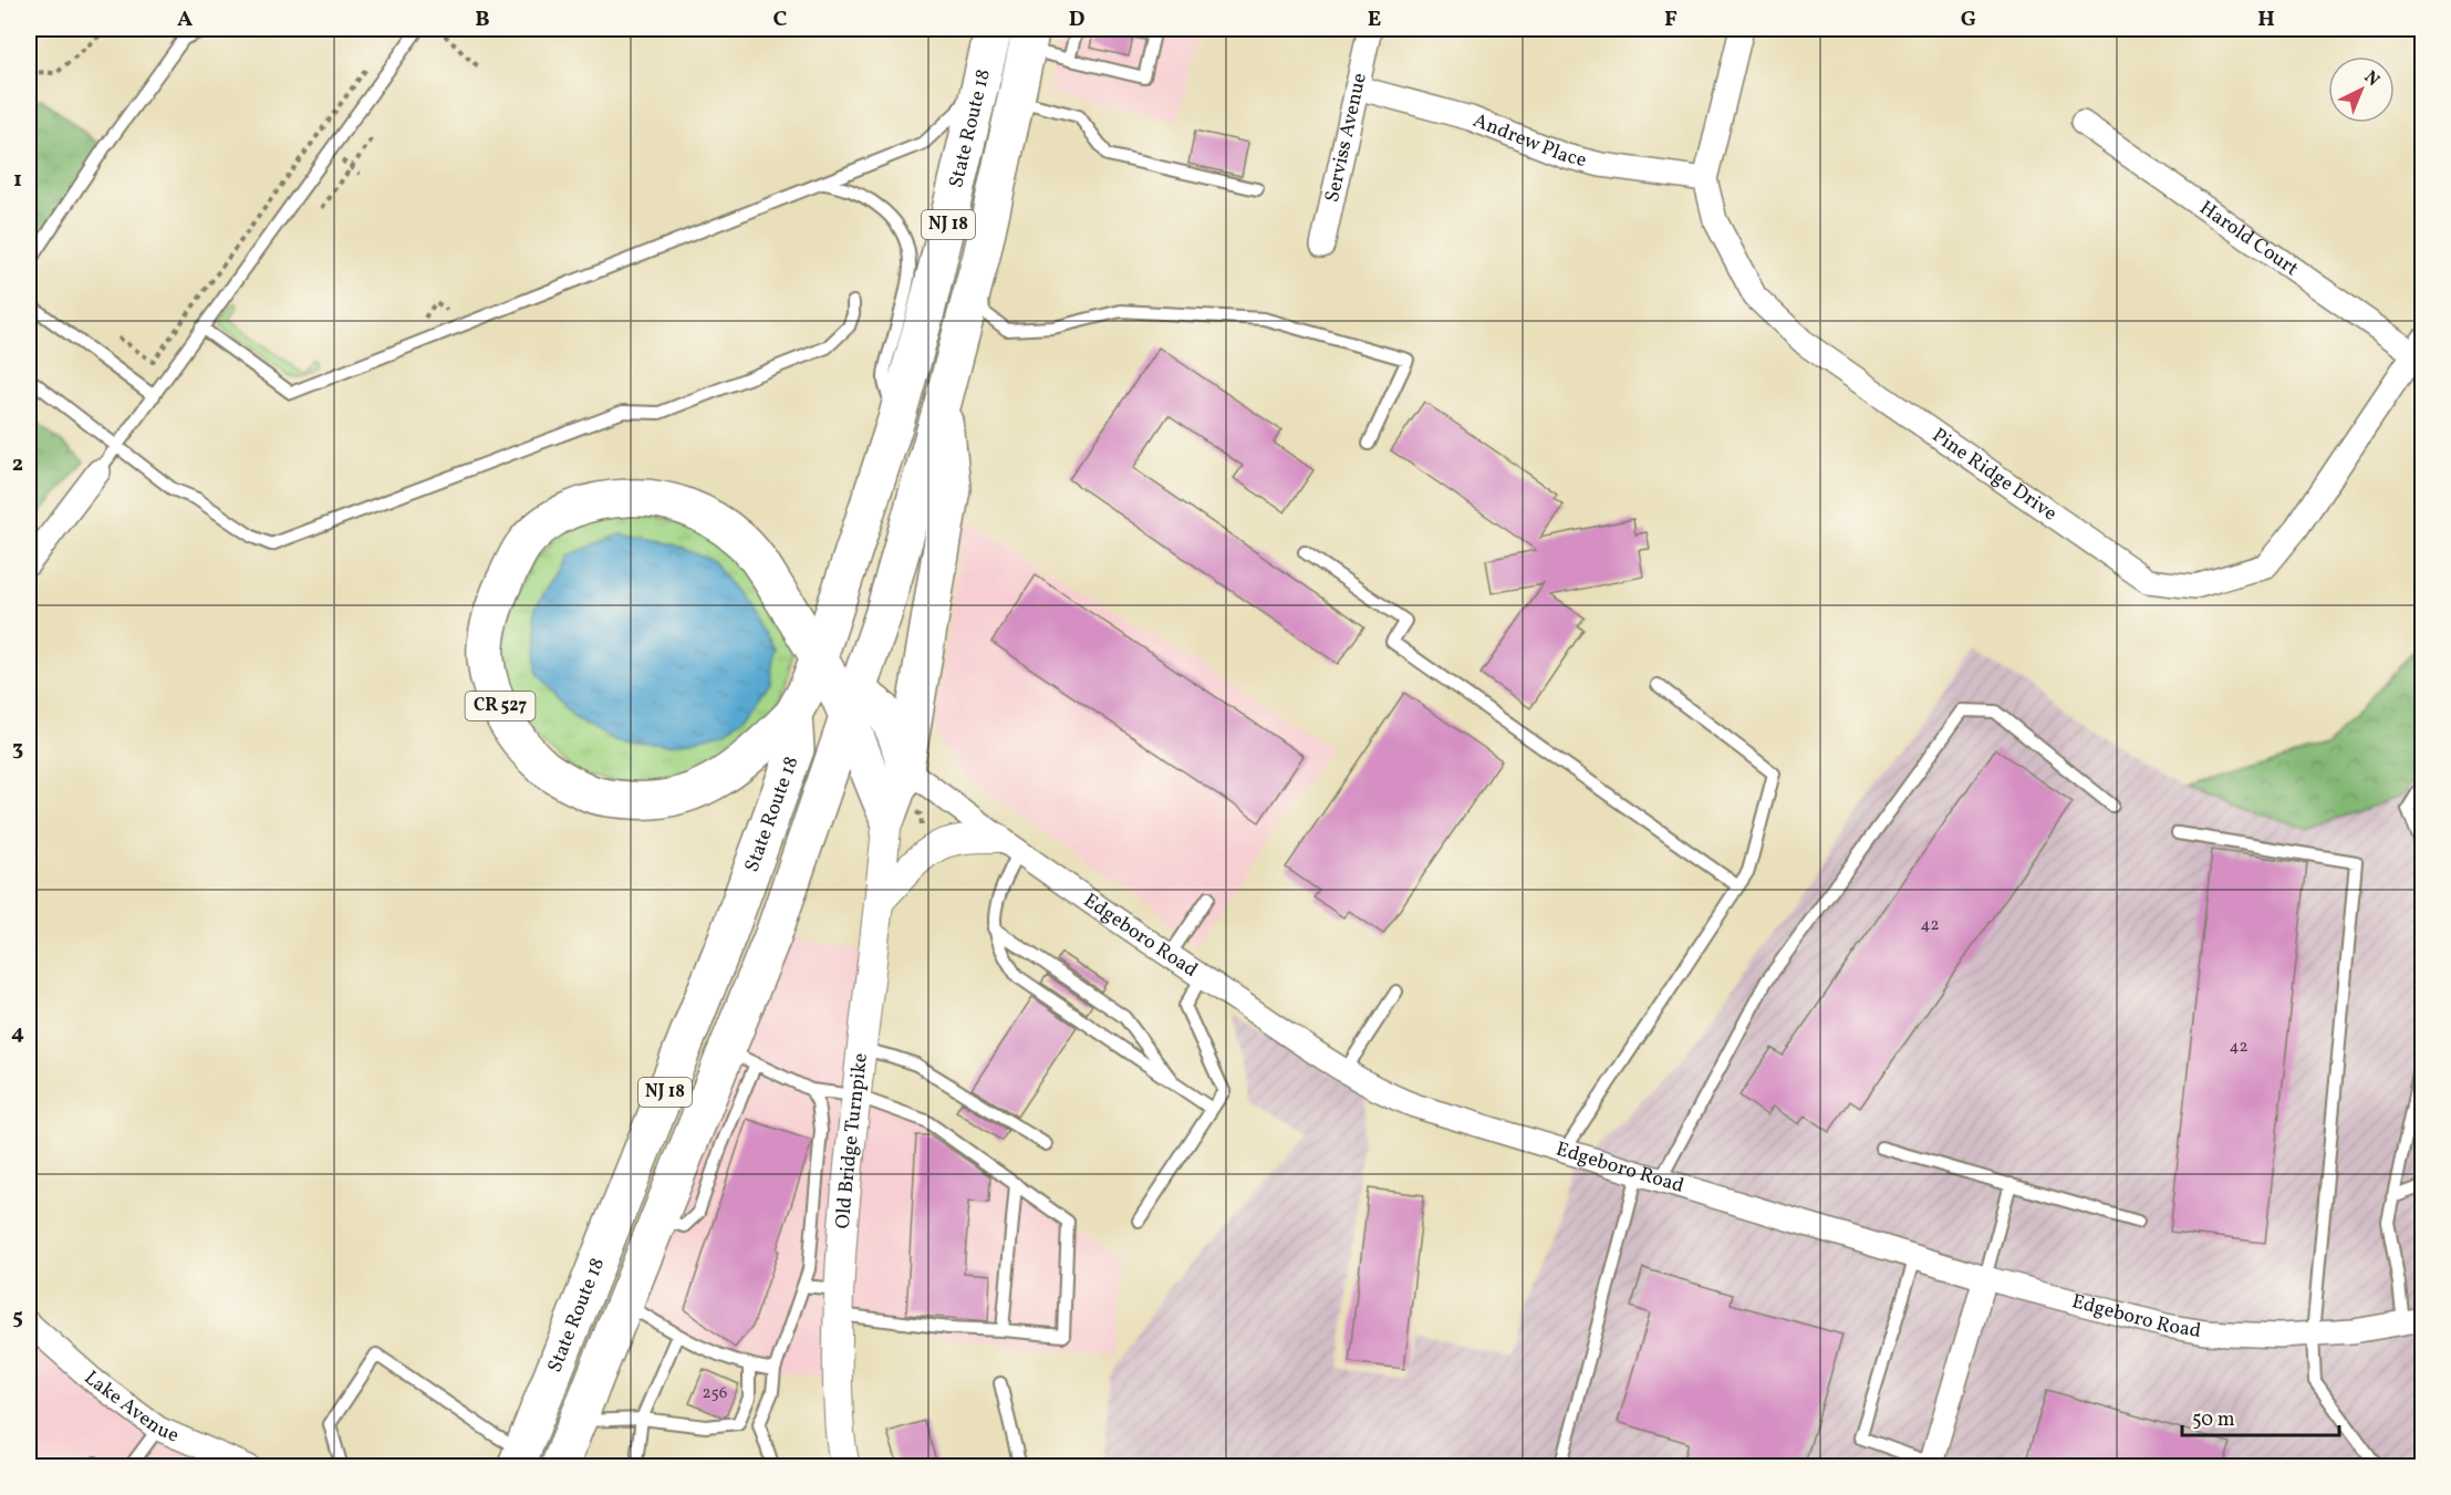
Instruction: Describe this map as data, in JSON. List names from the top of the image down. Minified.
{"streets":{"highway":["State Route 18","NJ 18","CR 527"],"street":["Serviss Avenue","Andrew Place","Harold Court","Pine Ridge Drive","Edgeboro Road","Old Bridge Turnpike","Lake Avenue"]},"crossings":[["State Route 18","CR 527"],["Serviss Avenue","Andrew Place"],["Andrew Place","Pine Ridge Drive"],["Harold Court","Pine Ridge Drive"],["CR 527","Edgeboro Road"],["CR 527","Old Bridge Turnpike"]],"house_numbers":["42","42","256"],"scale_bar":"50 m","north":"top right","grid":{"columns":["A","B","C","D","E","F","G","H"],"rows":["1","2","3","4","5"]}}
